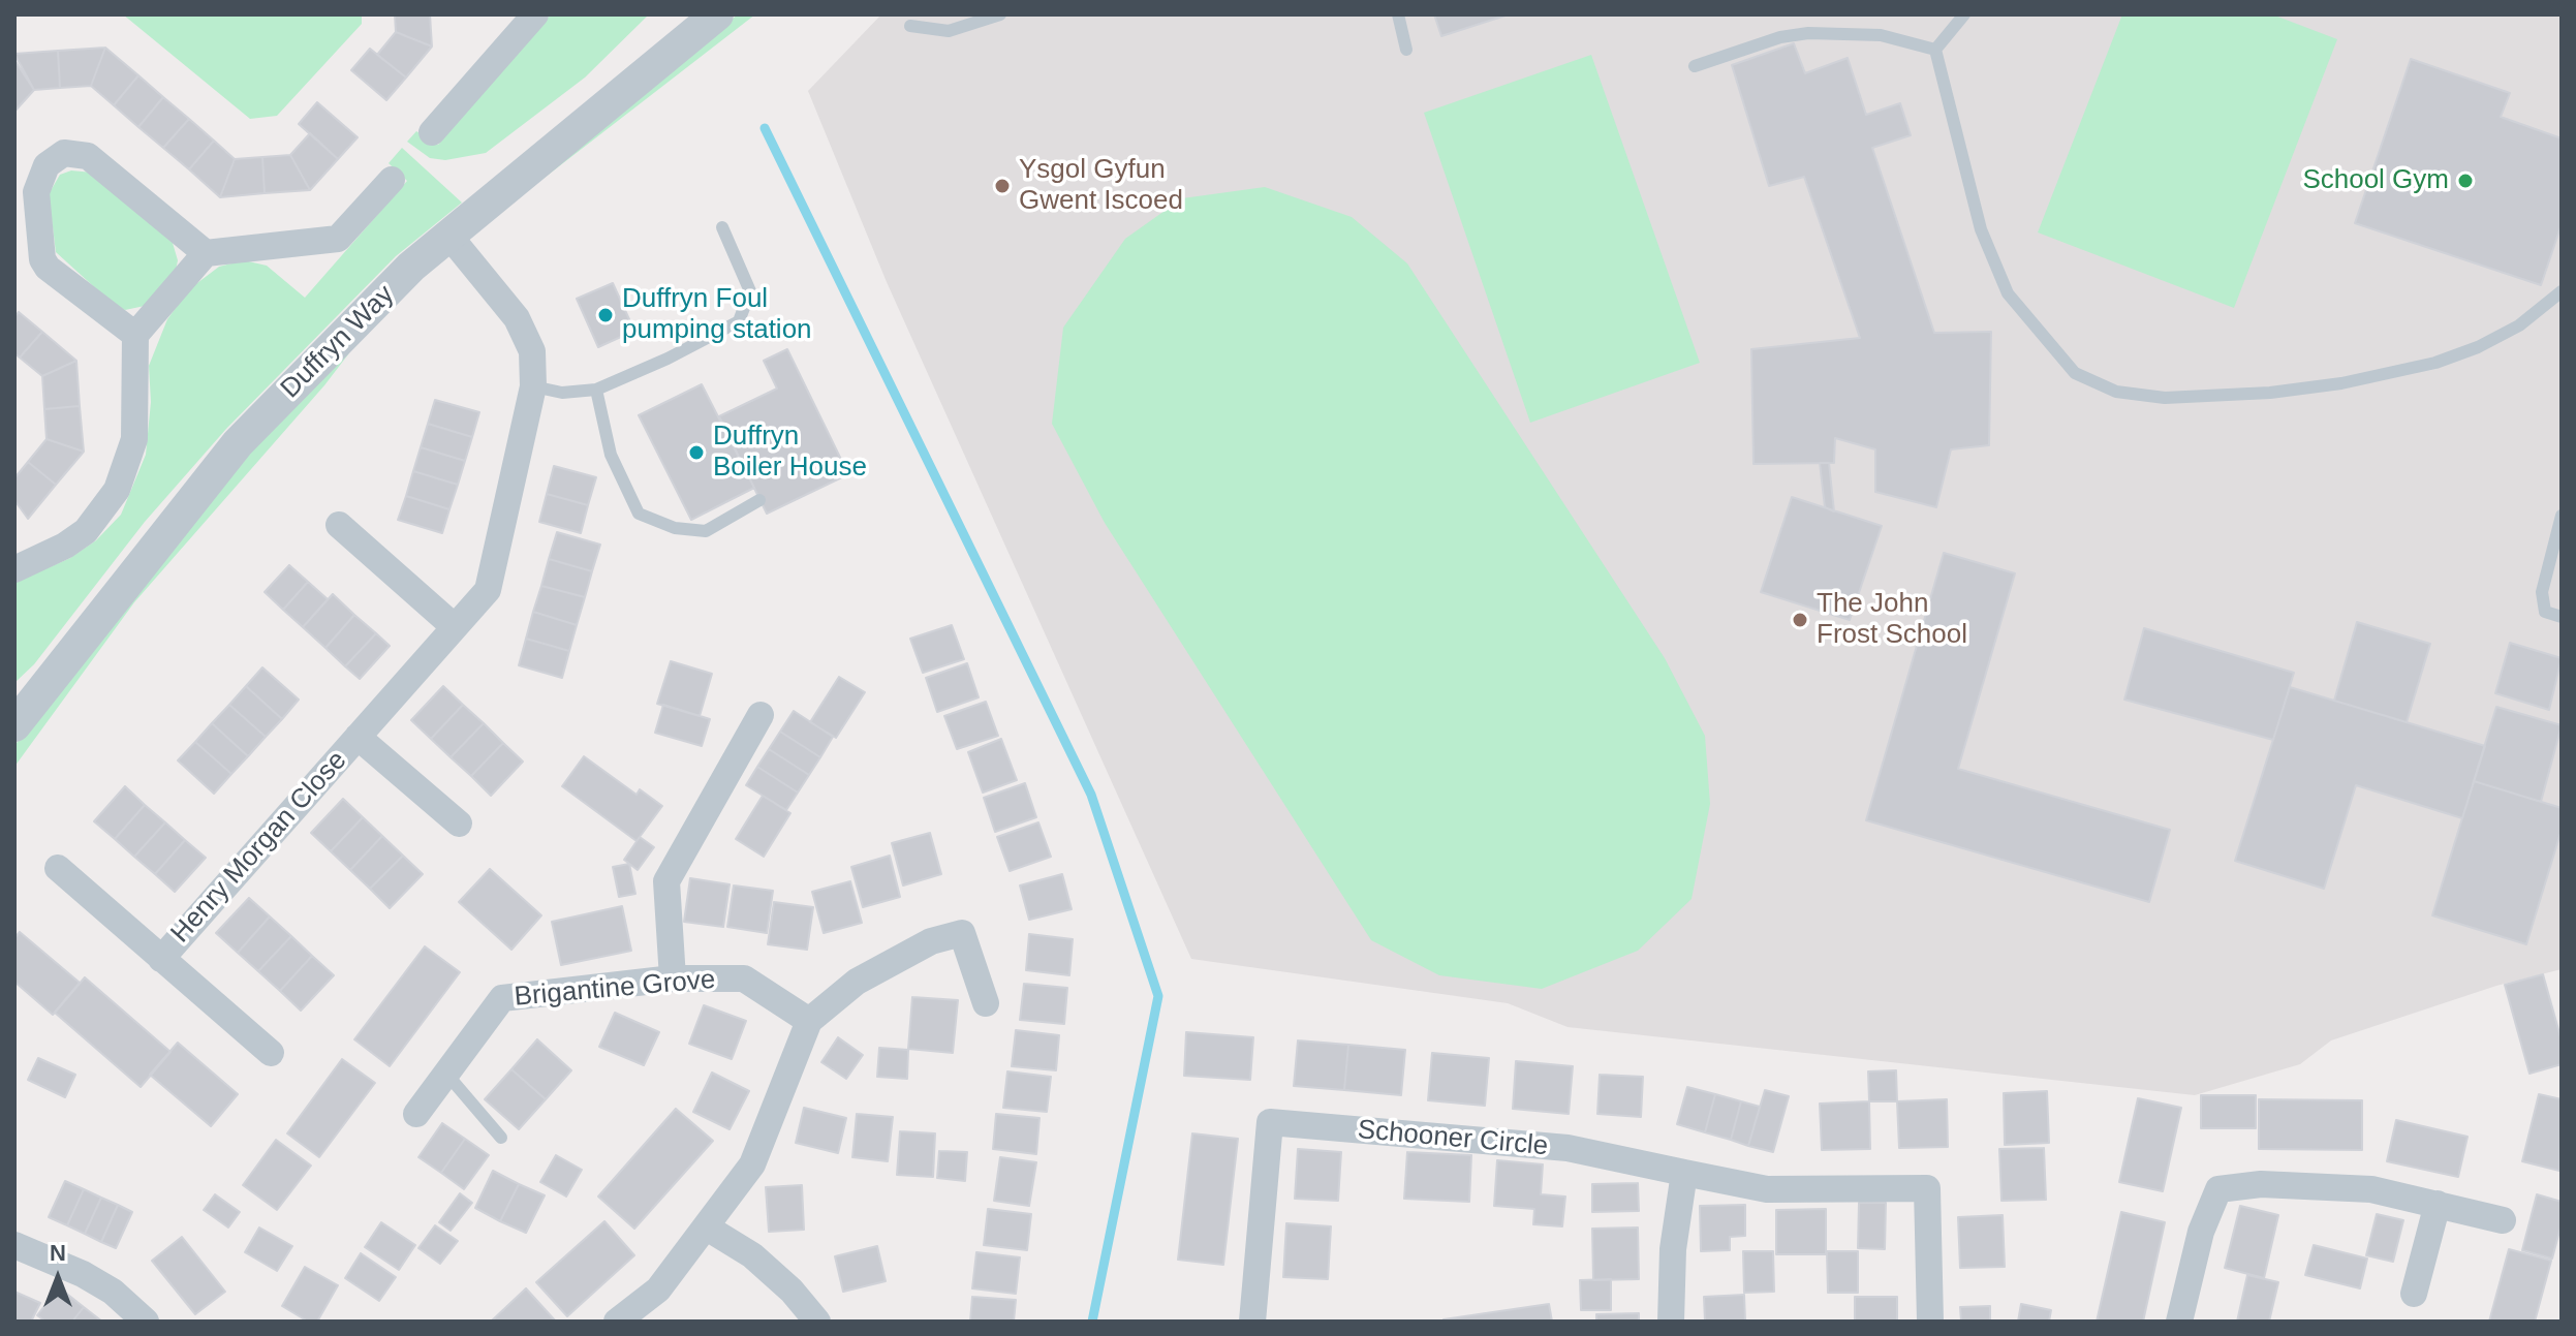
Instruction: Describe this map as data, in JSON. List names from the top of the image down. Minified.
{"streets":{"street":["Duffryn Way","Henry Morgan Close","Brigantine Grove","Schooner Circle"]},"crossings":[["Duffryn Way","Henry Morgan Close"]],"places":["School Gym","Ysgol Gyfun Gwent Iscoed","Duffryn Foul pumping station","Duffryn Boiler House","The John Frost School"],"north":"top"}
